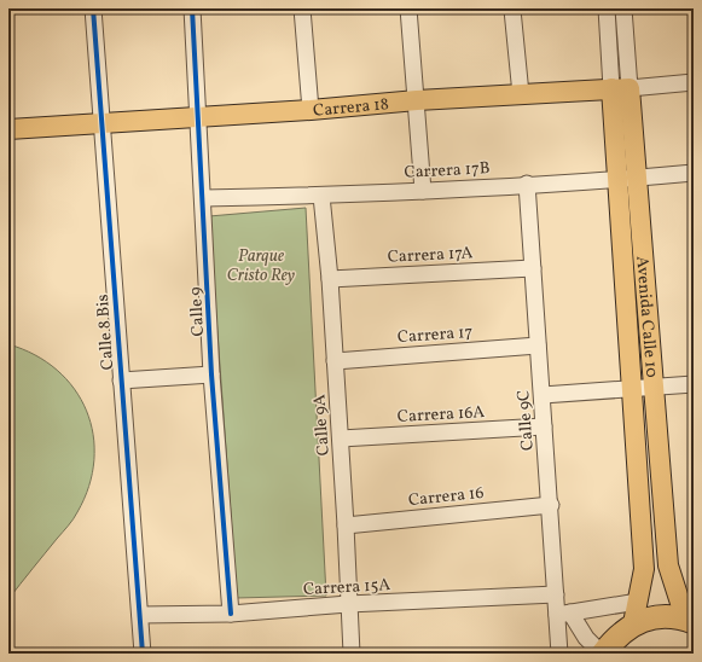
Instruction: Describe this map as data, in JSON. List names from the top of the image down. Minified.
{"streets":{"main road":["Carrera 18","Avenida Calle 10"],"street":["Carrera 17B","Carrera 17A","Calle 9","Calle 8 Bis","Carrera 17","Carrera 16A","Calle 9C","Calle 9A","Carrera 16","Carrera 15A"]},"crossings":[["Carrera 18","Calle 9"],["Carrera 18","Avenida Calle 10"],["Carrera 18","Calle 8 Bis"],["Carrera 17B","Calle 9"],["Carrera 17B","Avenida Calle 10"],["Carrera 17B","Calle 9C"],["Carrera 17B","Calle 9A"],["Carrera 17A","Calle 9C"],["Carrera 17A","Calle 9A"],["Calle 9","Carrera 15A"],["Calle 8 Bis","Carrera 15A"],["Carrera 17","Calle 9C"],["Carrera 17","Calle 9A"],["Carrera 16A","Calle 9C"],["Carrera 16A","Calle 9A"],["Calle 9C","Carrera 16"],["Calle 9C","Carrera 15A"],["Calle 9A","Carrera 16"],["Calle 9A","Carrera 15A"]],"parks":["Parque Cristo Rey"]}
